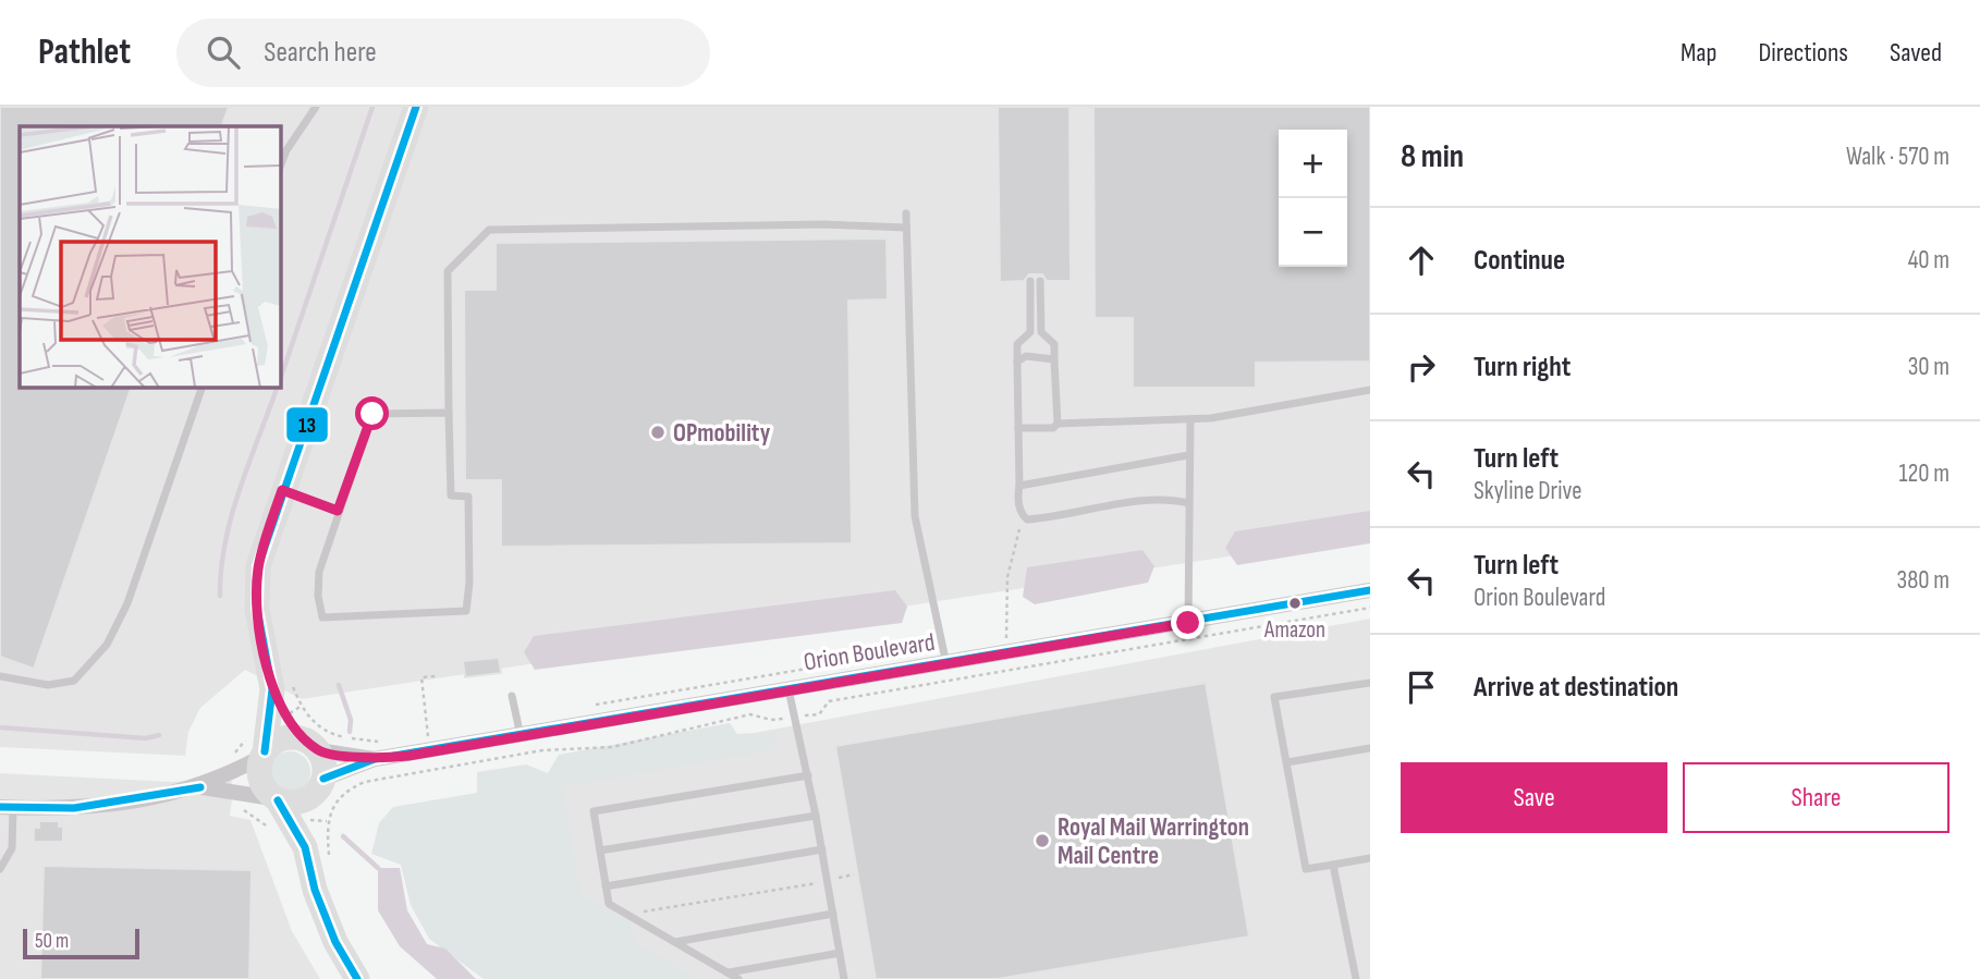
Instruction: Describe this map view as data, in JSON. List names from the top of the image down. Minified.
{"streets":{"street":["Orion Boulevard"]},"places":["OPmobility","Amazon","Royal Mail Warrington Mail Centre"],"lines":["transit line 13"],"scale_bar":"50 m","page":{"header":"Pathlet","search":"Search here","nav":["Map","Directions","Saved"],"heading":["8 min","Walk · 570 m"],"map_buttons":["+","−"],"list":[["Continue","40 m"],["Turn right","30 m"],["Turn left","Skyline Drive","120 m"],["Turn left","Orion Boulevard","380 m"],"Arrive at destination"],"buttons":["Save","Share"],"scale":"50 m"}}
